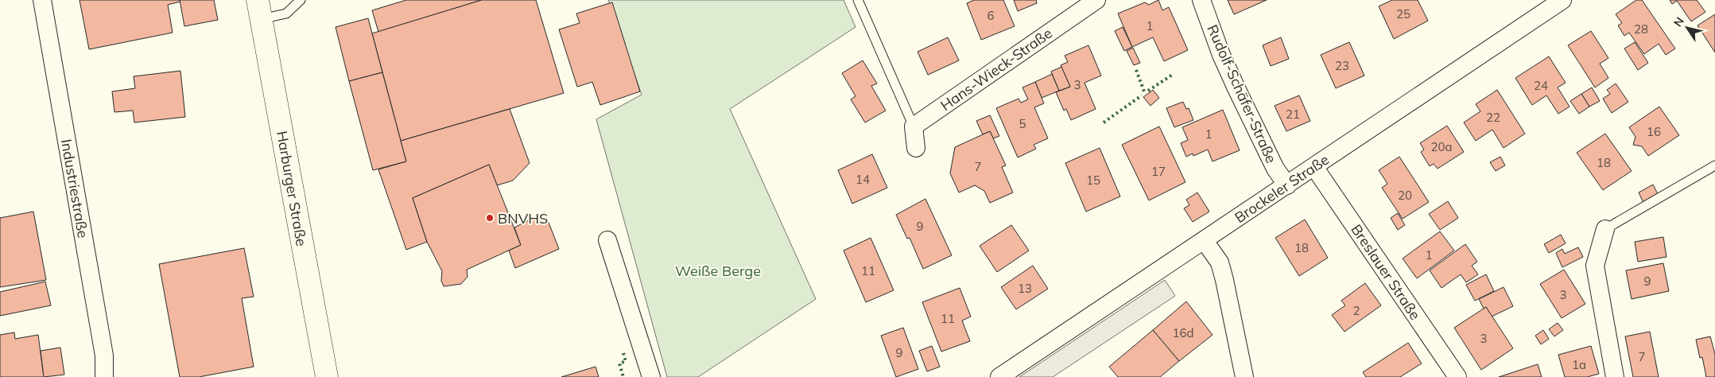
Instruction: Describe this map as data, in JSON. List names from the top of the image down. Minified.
{"streets":{"main road":["Harburger Straße"],"street":["Hans-Wieck-Straße","Rudolf-Schäfer-Straße","Industriestraße","Brockeler Straße","Breslauer Straße"]},"crossings":[["Rudolf-Schäfer-Straße","Brockeler Straße"],["Brockeler Straße","Breslauer Straße"]],"parks":["Weiße Berge"],"places":["BNVHS"],"house_numbers":["25","6","1","28","23","3","24","21","22","5","16","1","20a","18","7","17","14","15","20","9","18","1","11","9","13","3","2","11","16d","3","9","7","1a"],"north":"top left"}
